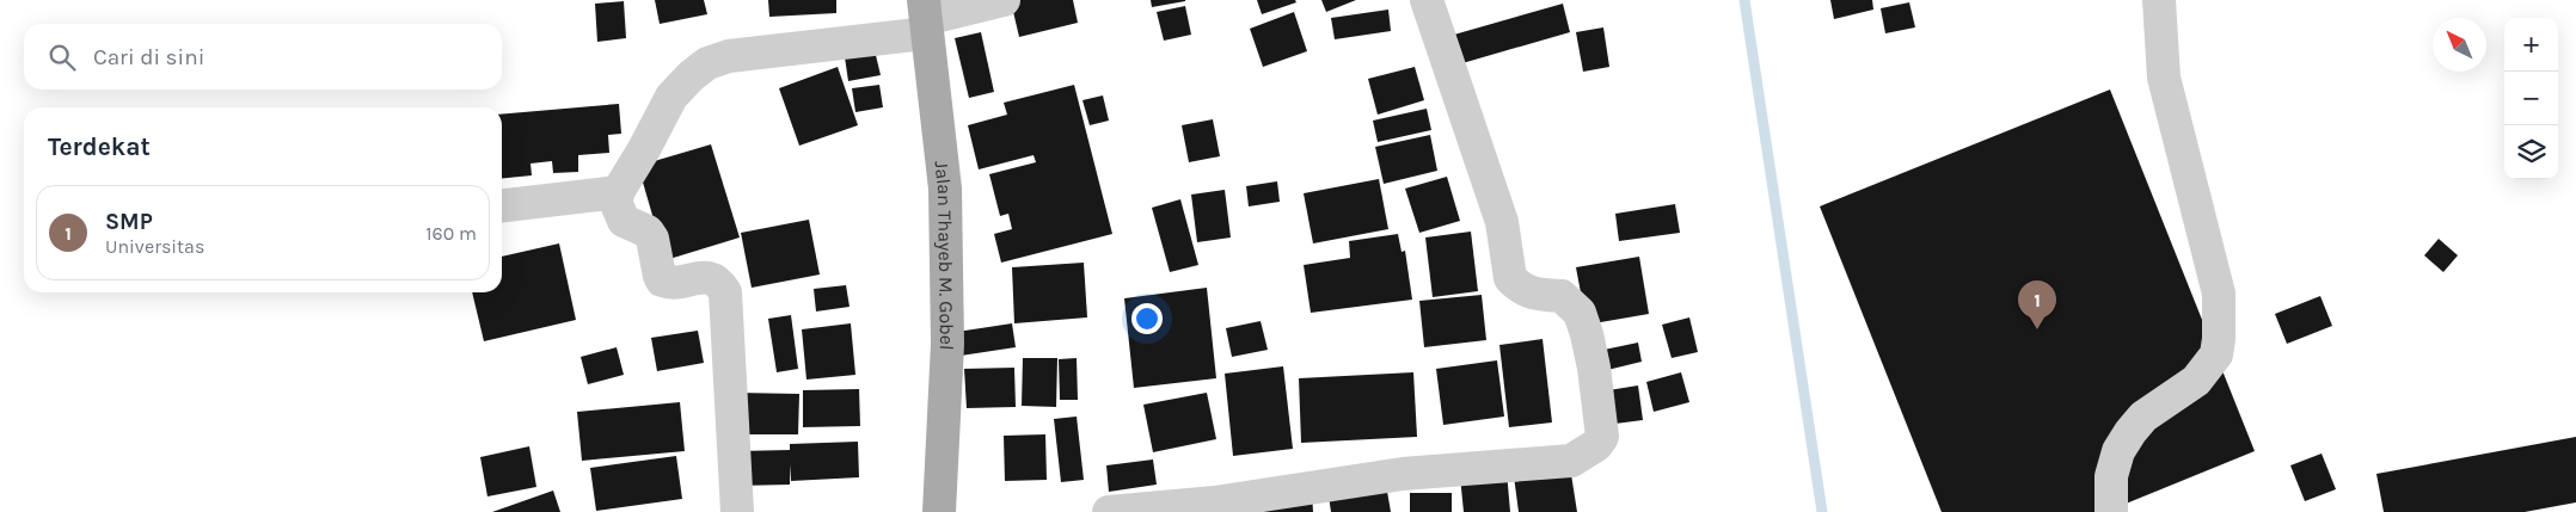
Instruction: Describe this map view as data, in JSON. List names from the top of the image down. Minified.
{"streets":{"main road":["Jalan Thayeb M. Gobel"]},"north":"top left","page":{"map_buttons":["+","−"],"search":"Cari di sini","heading":"Terdekat","list":[{"mark":"1","name":"SMP","note":"Universitas","value":"160 m"}],"pins":"1"}}
